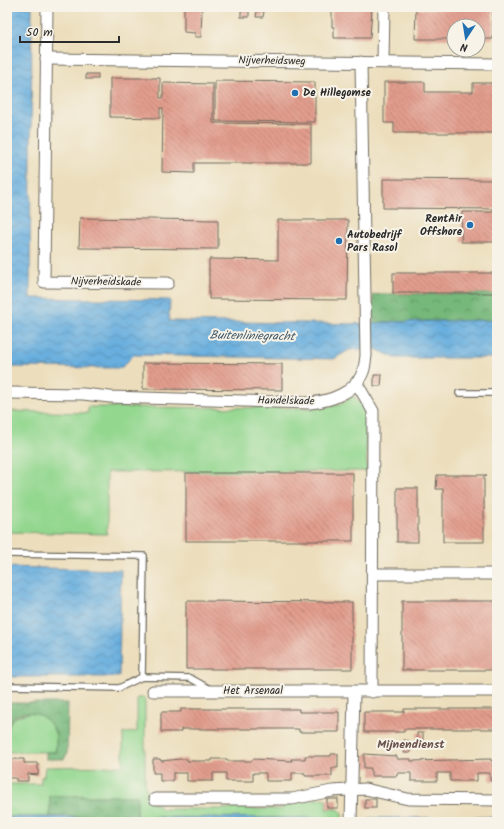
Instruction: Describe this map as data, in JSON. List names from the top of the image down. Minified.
{"streets":{"street":["Nijverheidsweg","Nijverheidskade","Handelskade","Het Arsenaal"]},"crossings":[["Nijverheidsweg","Nijverheidskade"],["Nijverheidsweg","Handelskade"]],"districts":["Mijnendienst"],"water":["Buitenliniegracht"],"places":["De Hillegomse","RentAir Offshore","Autobedrijf Pars Rasol"],"scale_bar":"50 m","north":"bottom"}
